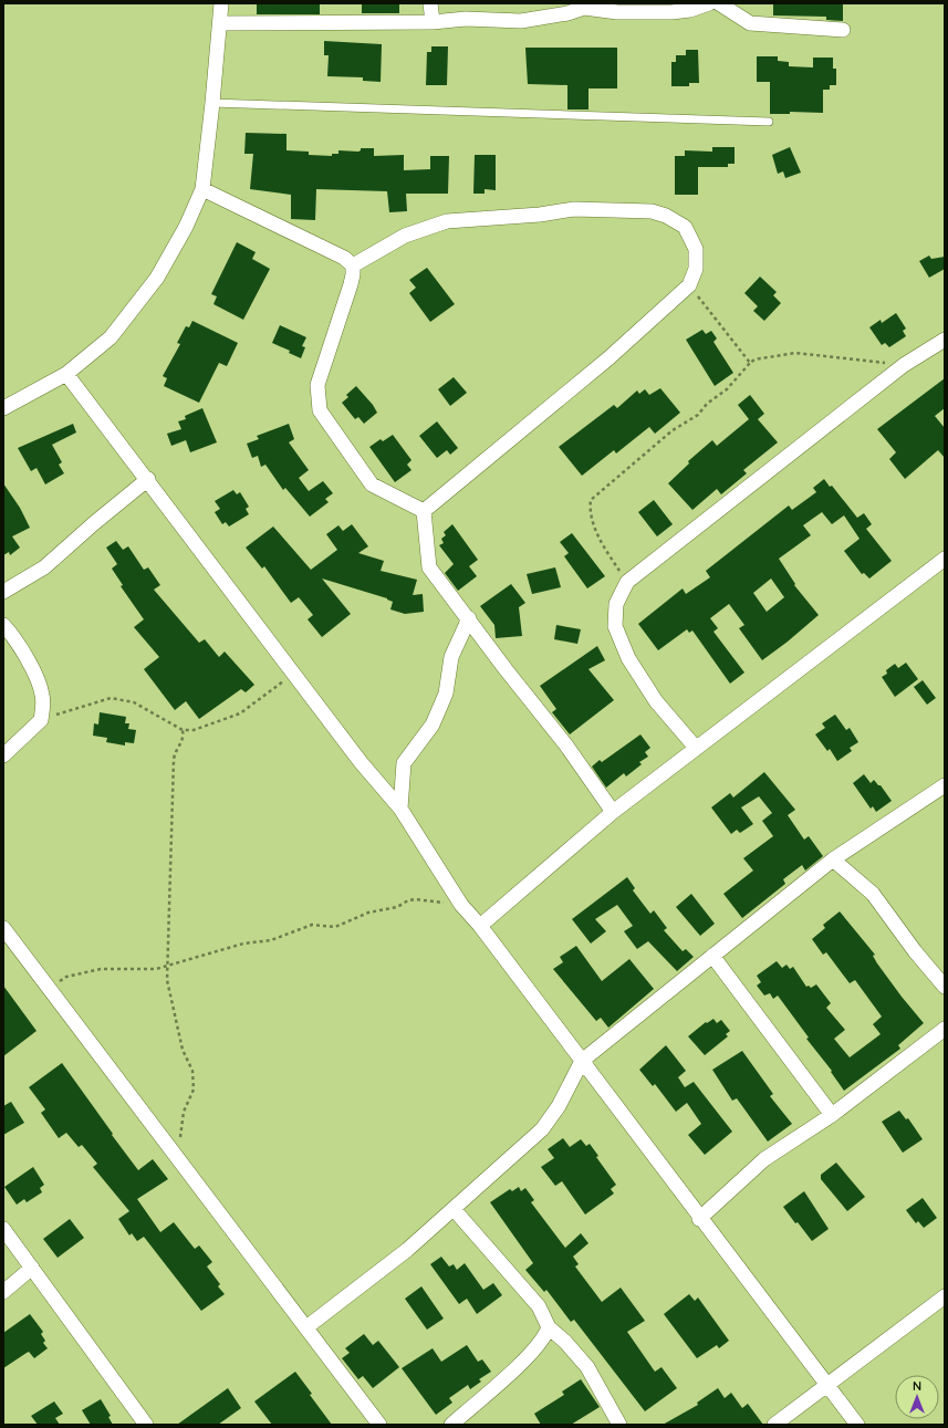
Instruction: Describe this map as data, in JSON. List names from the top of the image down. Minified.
{"north":"top"}
